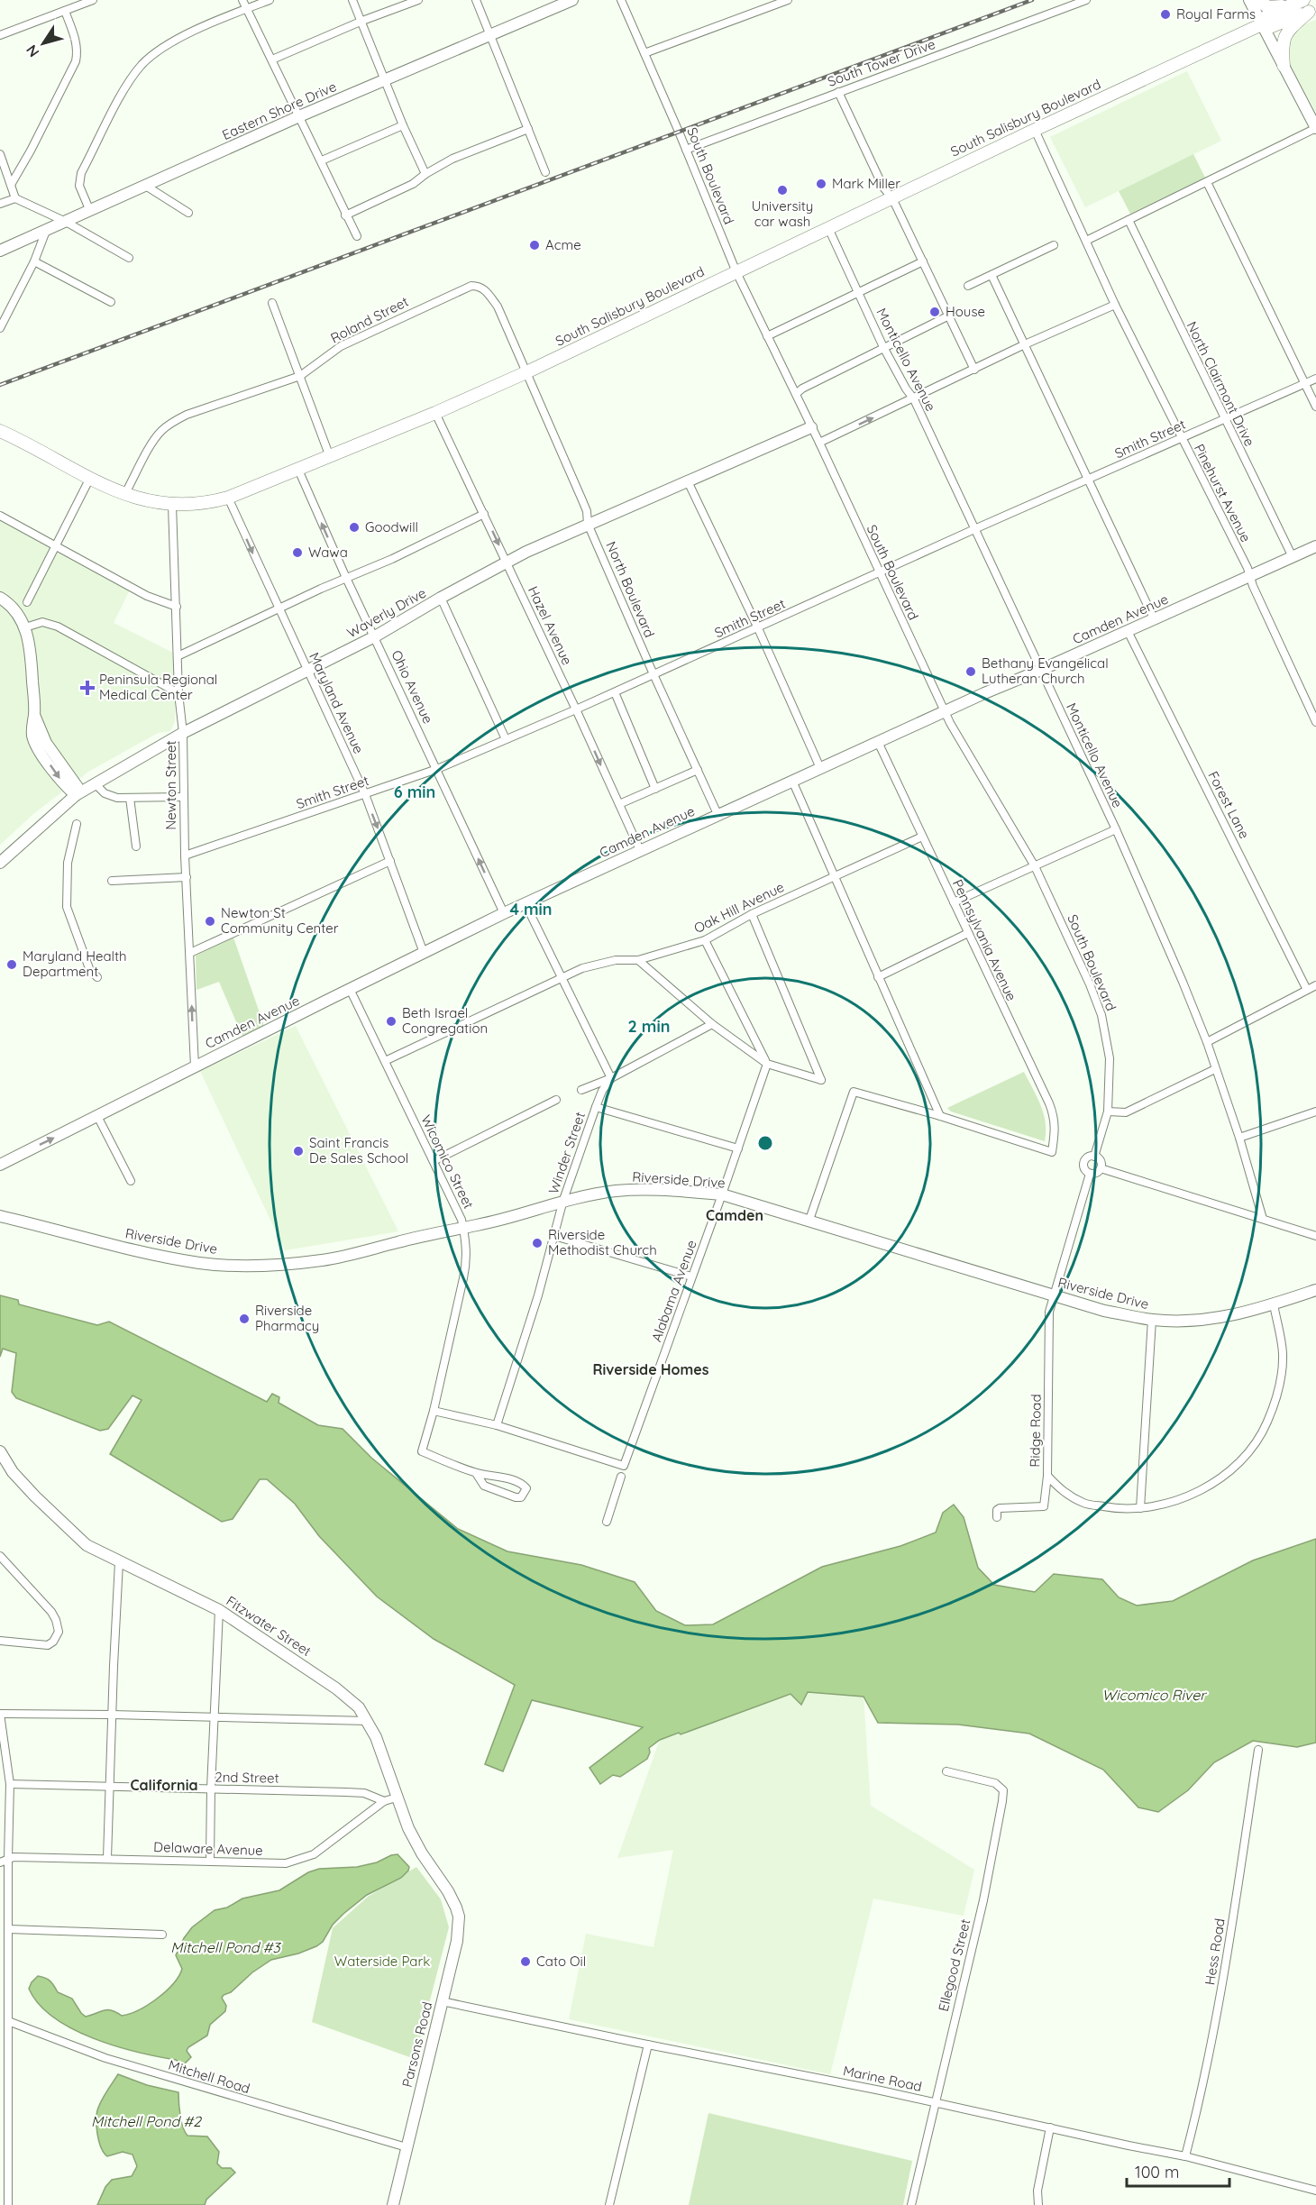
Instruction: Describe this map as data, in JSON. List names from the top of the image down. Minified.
{"streets":{"main road":["South Salisbury Boulevard"],"street":["South Tower Drive","Eastern Shore Drive","South Boulevard","Roland Street","Monticello Avenue","North Clairmont Drive","Smith Street","Pinehurst Avenue","North Boulevard","Waverly Drive","Camden Avenue","Hazel Avenue","Ohio Avenue","Maryland Avenue","Newton Street","Forest Lane","Oak Hill Avenue","Pennsylvania Avenue","Winder Street","Wicomico Street","Riverside Drive","Alabama Avenue","Ridge Road","Fitzwater Street","2nd Street","Delaware Avenue","Hess Road","Ellegood Street","Parsons Road","Mitchell Road","Marine Road"]},"crossings":[["South Tower Drive","South Boulevard"],["South Salisbury Boulevard","South Boulevard"],["South Salisbury Boulevard","Roland Street"],["South Salisbury Boulevard","Monticello Avenue"],["South Salisbury Boulevard","Pinehurst Avenue"],["South Salisbury Boulevard","North Boulevard"],["South Salisbury Boulevard","Hazel Avenue"],["South Salisbury Boulevard","Ohio Avenue"],["South Salisbury Boulevard","Maryland Avenue"],["South Salisbury Boulevard","Newton Street"],["South Boulevard","Smith Street"],["South Boulevard","Waverly Drive"],["South Boulevard","Camden Avenue"],["Roland Street","North Boulevard"],["Monticello Avenue","Smith Street"],["Monticello Avenue","Camden Avenue"],["North Clairmont Drive","Smith Street"],["North Clairmont Drive","Camden Avenue"],["Smith Street","Pinehurst Avenue"],["Smith Street","North Boulevard"],["Smith Street","Hazel Avenue"],["Smith Street","Ohio Avenue"],["Smith Street","Maryland Avenue"],["Smith Street","Newton Street"],["Pinehurst Avenue","Camden Avenue"],["North Boulevard","Waverly Drive"],["North Boulevard","Camden Avenue"],["Waverly Drive","Hazel Avenue"],["Waverly Drive","Ohio Avenue"],["Waverly Drive","Maryland Avenue"],["Waverly Drive","Newton Street"],["Camden Avenue","Hazel Avenue"],["Camden Avenue","Ohio Avenue"],["Camden Avenue","Maryland Avenue"],["Camden Avenue","Newton Street"],["Camden Avenue","Forest Lane"],["Camden Avenue","Pennsylvania Avenue"],["Camden Avenue","Wicomico Street"],["Oak Hill Avenue","Pennsylvania Avenue"],["Oak Hill Avenue","Wicomico Street"],["Winder Street","Riverside Drive"],["Winder Street","Alabama Avenue"],["Wicomico Street","Riverside Drive"],["Riverside Drive","Alabama Avenue"],["Riverside Drive","Ridge Road"],["Fitzwater Street","Delaware Avenue"],["Fitzwater Street","Parsons Road"],["2nd Street","Delaware Avenue"],["Hess Road","Marine Road"],["Ellegood Street","Marine Road"],["Parsons Road","Mitchell Road"],["Parsons Road","Marine Road"]],"one_way":["Ohio Avenue","Maryland Avenue"],"districts":["Camden","Riverside Homes","California"],"water":["Wicomico River","Mitchell Pond #3","Mitchell Pond #2"],"parks":["Waterside Park"],"places":{"other":["Royal Farms","Mark Miller","University car wash","Acme","House","Goodwill","Wawa","Bethany Evangelical Lutheran Church","Newton St Community Center","Maryland Health Department","Beth Israel Congregation","Saint Francis De Sales School","Riverside Methodist Church","Riverside Pharmacy","Cato Oil"],"health":["Peninsula Regional Medical Center"]},"scale_bar":"100 m","north":"bottom left","rings":["6 min","4 min","2 min"]}
